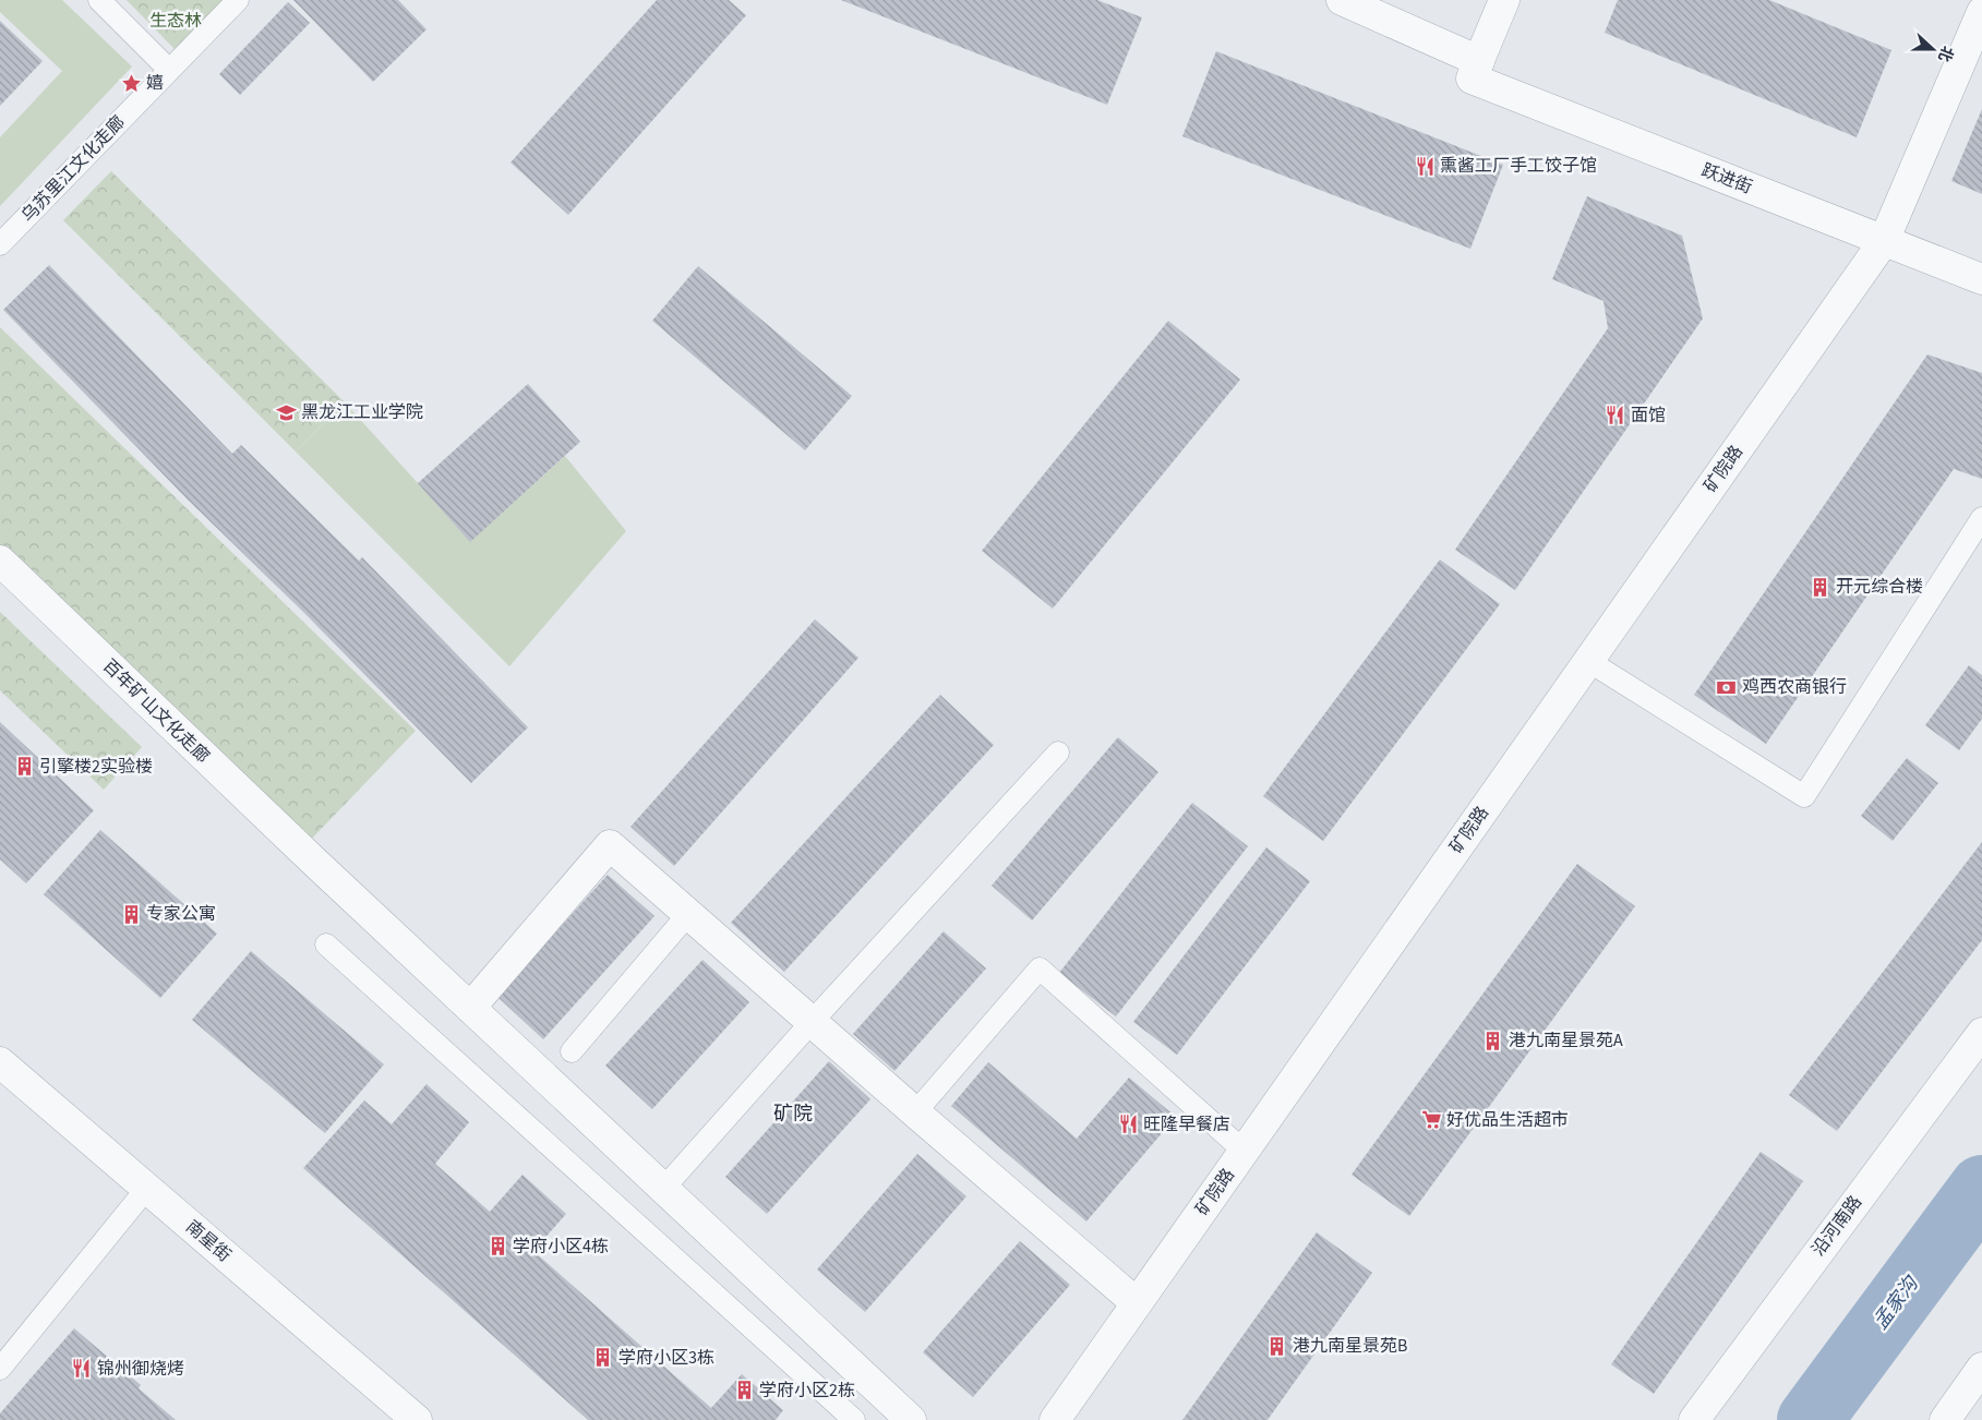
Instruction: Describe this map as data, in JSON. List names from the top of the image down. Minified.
{"streets":{"street":["跃进街","矿院路","百年矿山文化走廊","沿河南路","南星街"],"lane":["乌苏里江文化走廊"]},"crossings":[["跃进街","矿院路"]],"districts":["矿院"],"water":["孟家沟"],"parks":["生态林"],"places":{"place":["嬉"],"restaurant":["熏酱工厂手工饺子馆","面馆","旺隆早餐店","锦州御烧烤"],"school or university":["黑龙江工业学院"],"building":["开元综合楼","引擎楼2实验楼","专家公寓","港九南星景苑A","学府小区4栋","港九南星景苑B","学府小区3栋","学府小区2栋"],"bank":["鸡西农商银行"],"supermarket":["好优品生活超市"]},"north":"right"}
